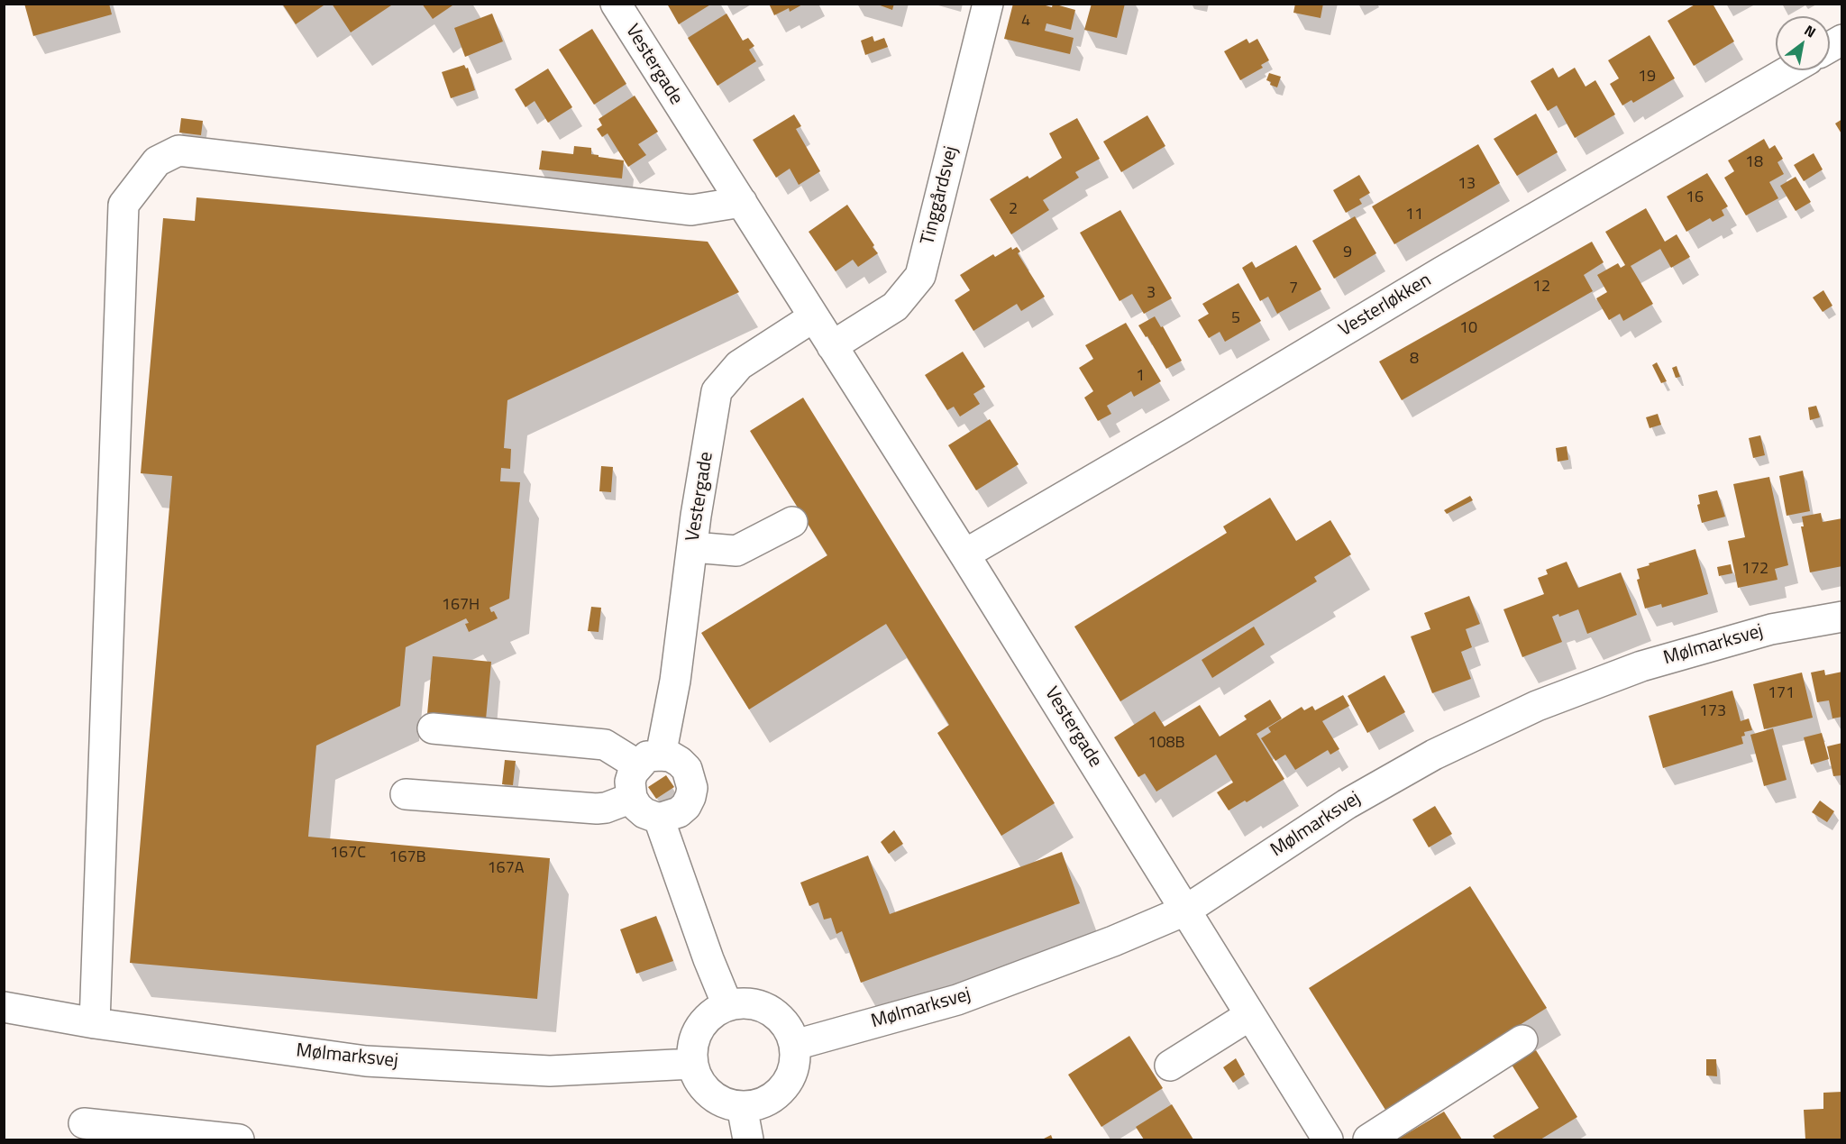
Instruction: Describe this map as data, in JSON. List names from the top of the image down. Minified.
{"streets":{"street":["Vestergade","Tinggårdsvej","Vesterløkken","Mølmarksvej"]},"crossings":[["Vestergade","Tinggårdsvej"],["Vestergade","Vesterløkken"],["Vestergade","Mølmarksvej"]],"house_numbers":["4","19","18","13","16","2","11","9","12","7","3","5","10","8","1","172","167H","171","173","108B","167C","167B","167A"],"north":"top right"}
